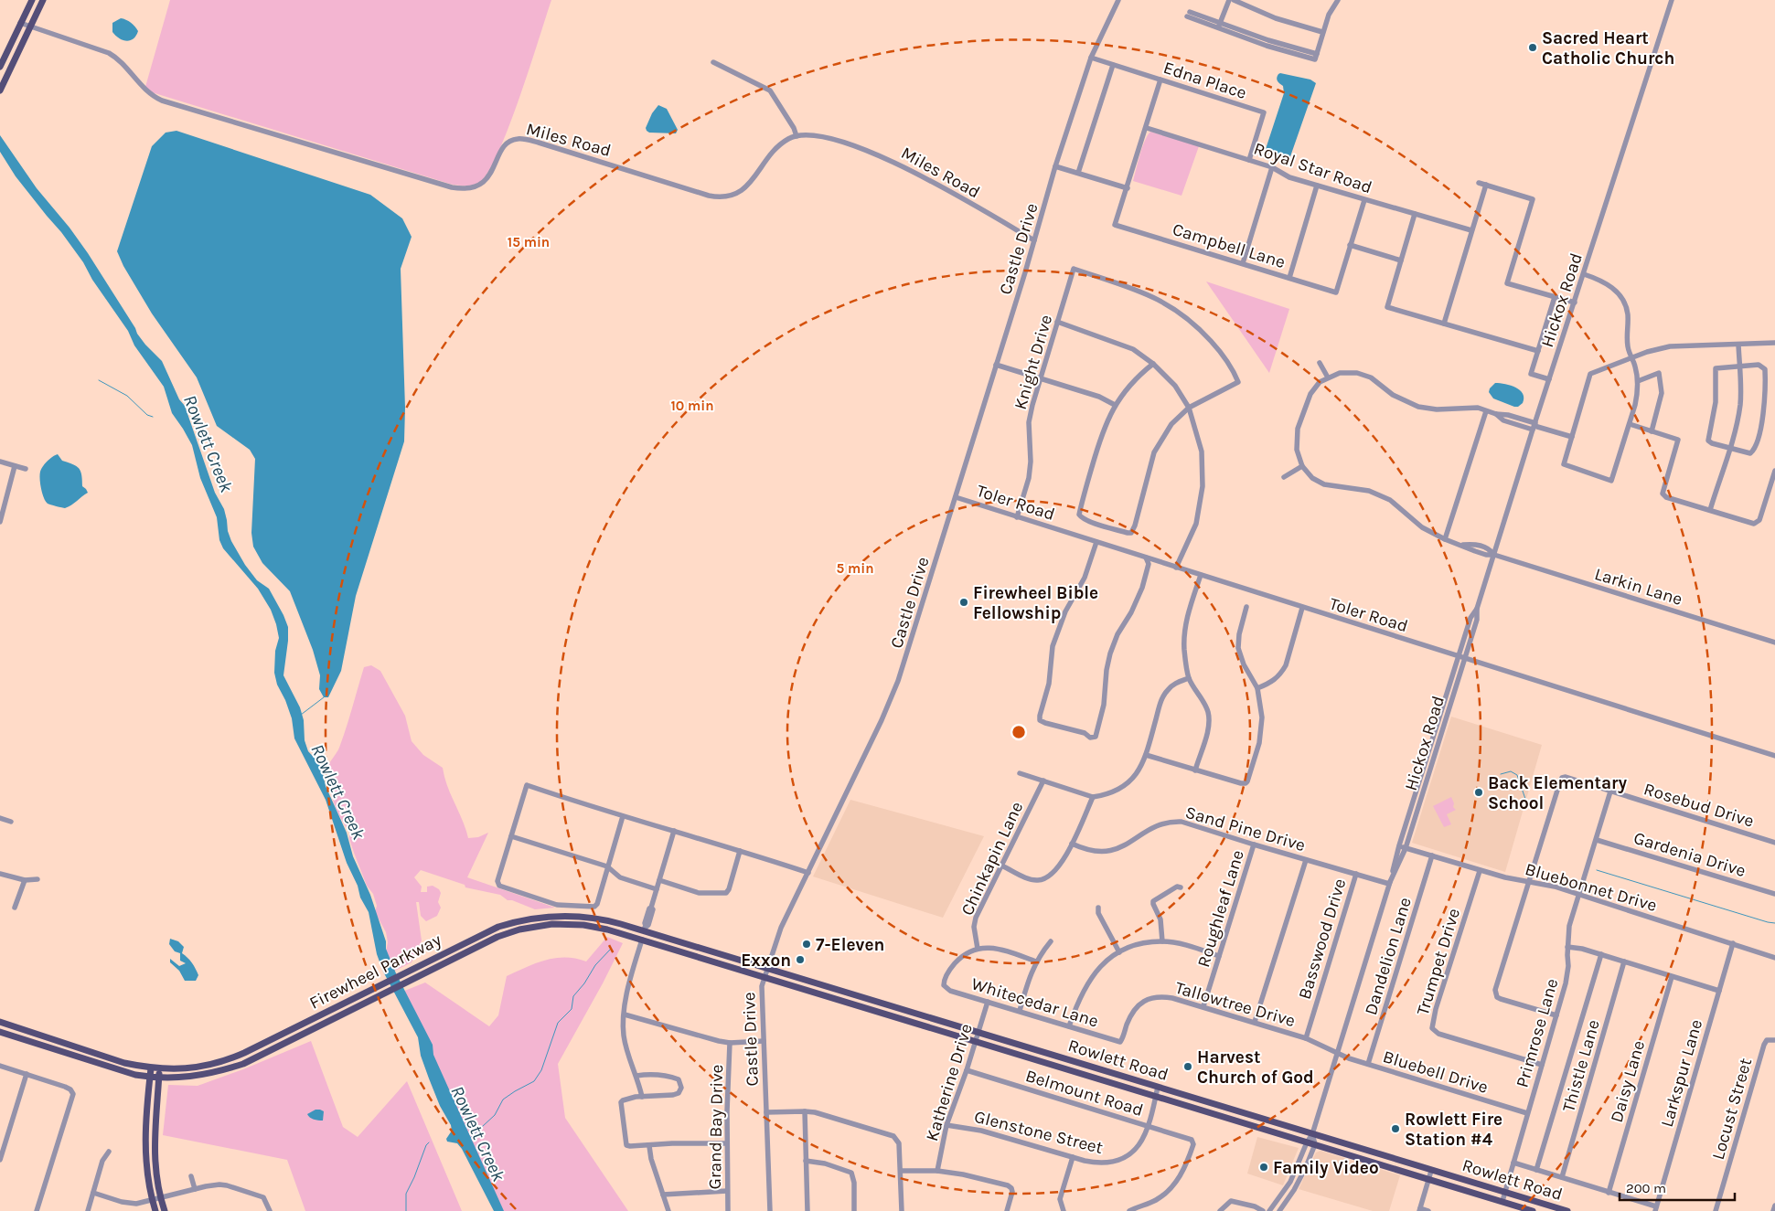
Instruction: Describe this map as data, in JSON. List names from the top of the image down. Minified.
{"streets":{"main road":["Firewheel Parkway","Rowlett Road"],"street":["Edna Place","Miles Road","Royal Star Road","Campbell Lane","Castle Drive","Hickox Road","Knight Drive","Toler Road","Larkin Lane","Rosebud Drive","Sand Pine Drive","Gardenia Drive","Chinkapin Lane","Bluebonnet Drive","Roughleaf Lane","Basswood Drive","Dandelion Lane","Trumpet Drive","Whitecedar Lane","Tallowtree Drive","Primrose Lane","Thistle Lane","Bluebell Drive","Larkspur Lane","Daisy Lane","Katherine Drive","Belmount Road","Locust Street","Grand Bay Drive","Glenstone Street"]},"crossings":[["Edna Place","Royal Star Road"],["Edna Place","Castle Drive"],["Miles Road","Castle Drive"],["Castle Drive","Toler Road"],["Castle Drive","Firewheel Parkway"],["Castle Drive","Rowlett Road"],["Hickox Road","Toler Road"],["Hickox Road","Larkin Lane"],["Hickox Road","Sand Pine Drive"],["Hickox Road","Bluebonnet Drive"],["Hickox Road","Tallowtree Drive"],["Hickox Road","Rowlett Road"],["Hickox Road","Bluebell Drive"],["Knight Drive","Toler Road"],["Rosebud Drive","Bluebonnet Drive"],["Rosebud Drive","Primrose Lane"],["Sand Pine Drive","Roughleaf Lane"],["Sand Pine Drive","Basswood Drive"],["Gardenia Drive","Primrose Lane"],["Chinkapin Lane","Whitecedar Lane"],["Bluebonnet Drive","Dandelion Lane"],["Bluebonnet Drive","Trumpet Drive"],["Bluebonnet Drive","Primrose Lane"],["Bluebonnet Drive","Larkspur Lane"],["Roughleaf Lane","Tallowtree Drive"],["Basswood Drive","Tallowtree Drive"],["Dandelion Lane","Bluebell Drive"],["Trumpet Drive","Primrose Lane"],["Firewheel Parkway","Rowlett Road"],["Whitecedar Lane","Tallowtree Drive"],["Whitecedar Lane","Katherine Drive"],["Tallowtree Drive","Bluebell Drive"],["Primrose Lane","Rowlett Road"],["Primrose Lane","Bluebell Drive"],["Rowlett Road","Katherine Drive"],["Rowlett Road","Glenstone Street"],["Katherine Drive","Belmount Road"],["Katherine Drive","Glenstone Street"],["Belmount Road","Glenstone Street"]],"water":["Rowlett Creek"],"places":["Sacred Heart Catholic Church","Firewheel Bible Fellowship","Back Elementary School","7-Eleven","Exxon","Harvest Church of God","Rowlett Fire Station #4","Family Video"],"scale_bar":"200 m","rings":["15 min","10 min","5 min"]}
